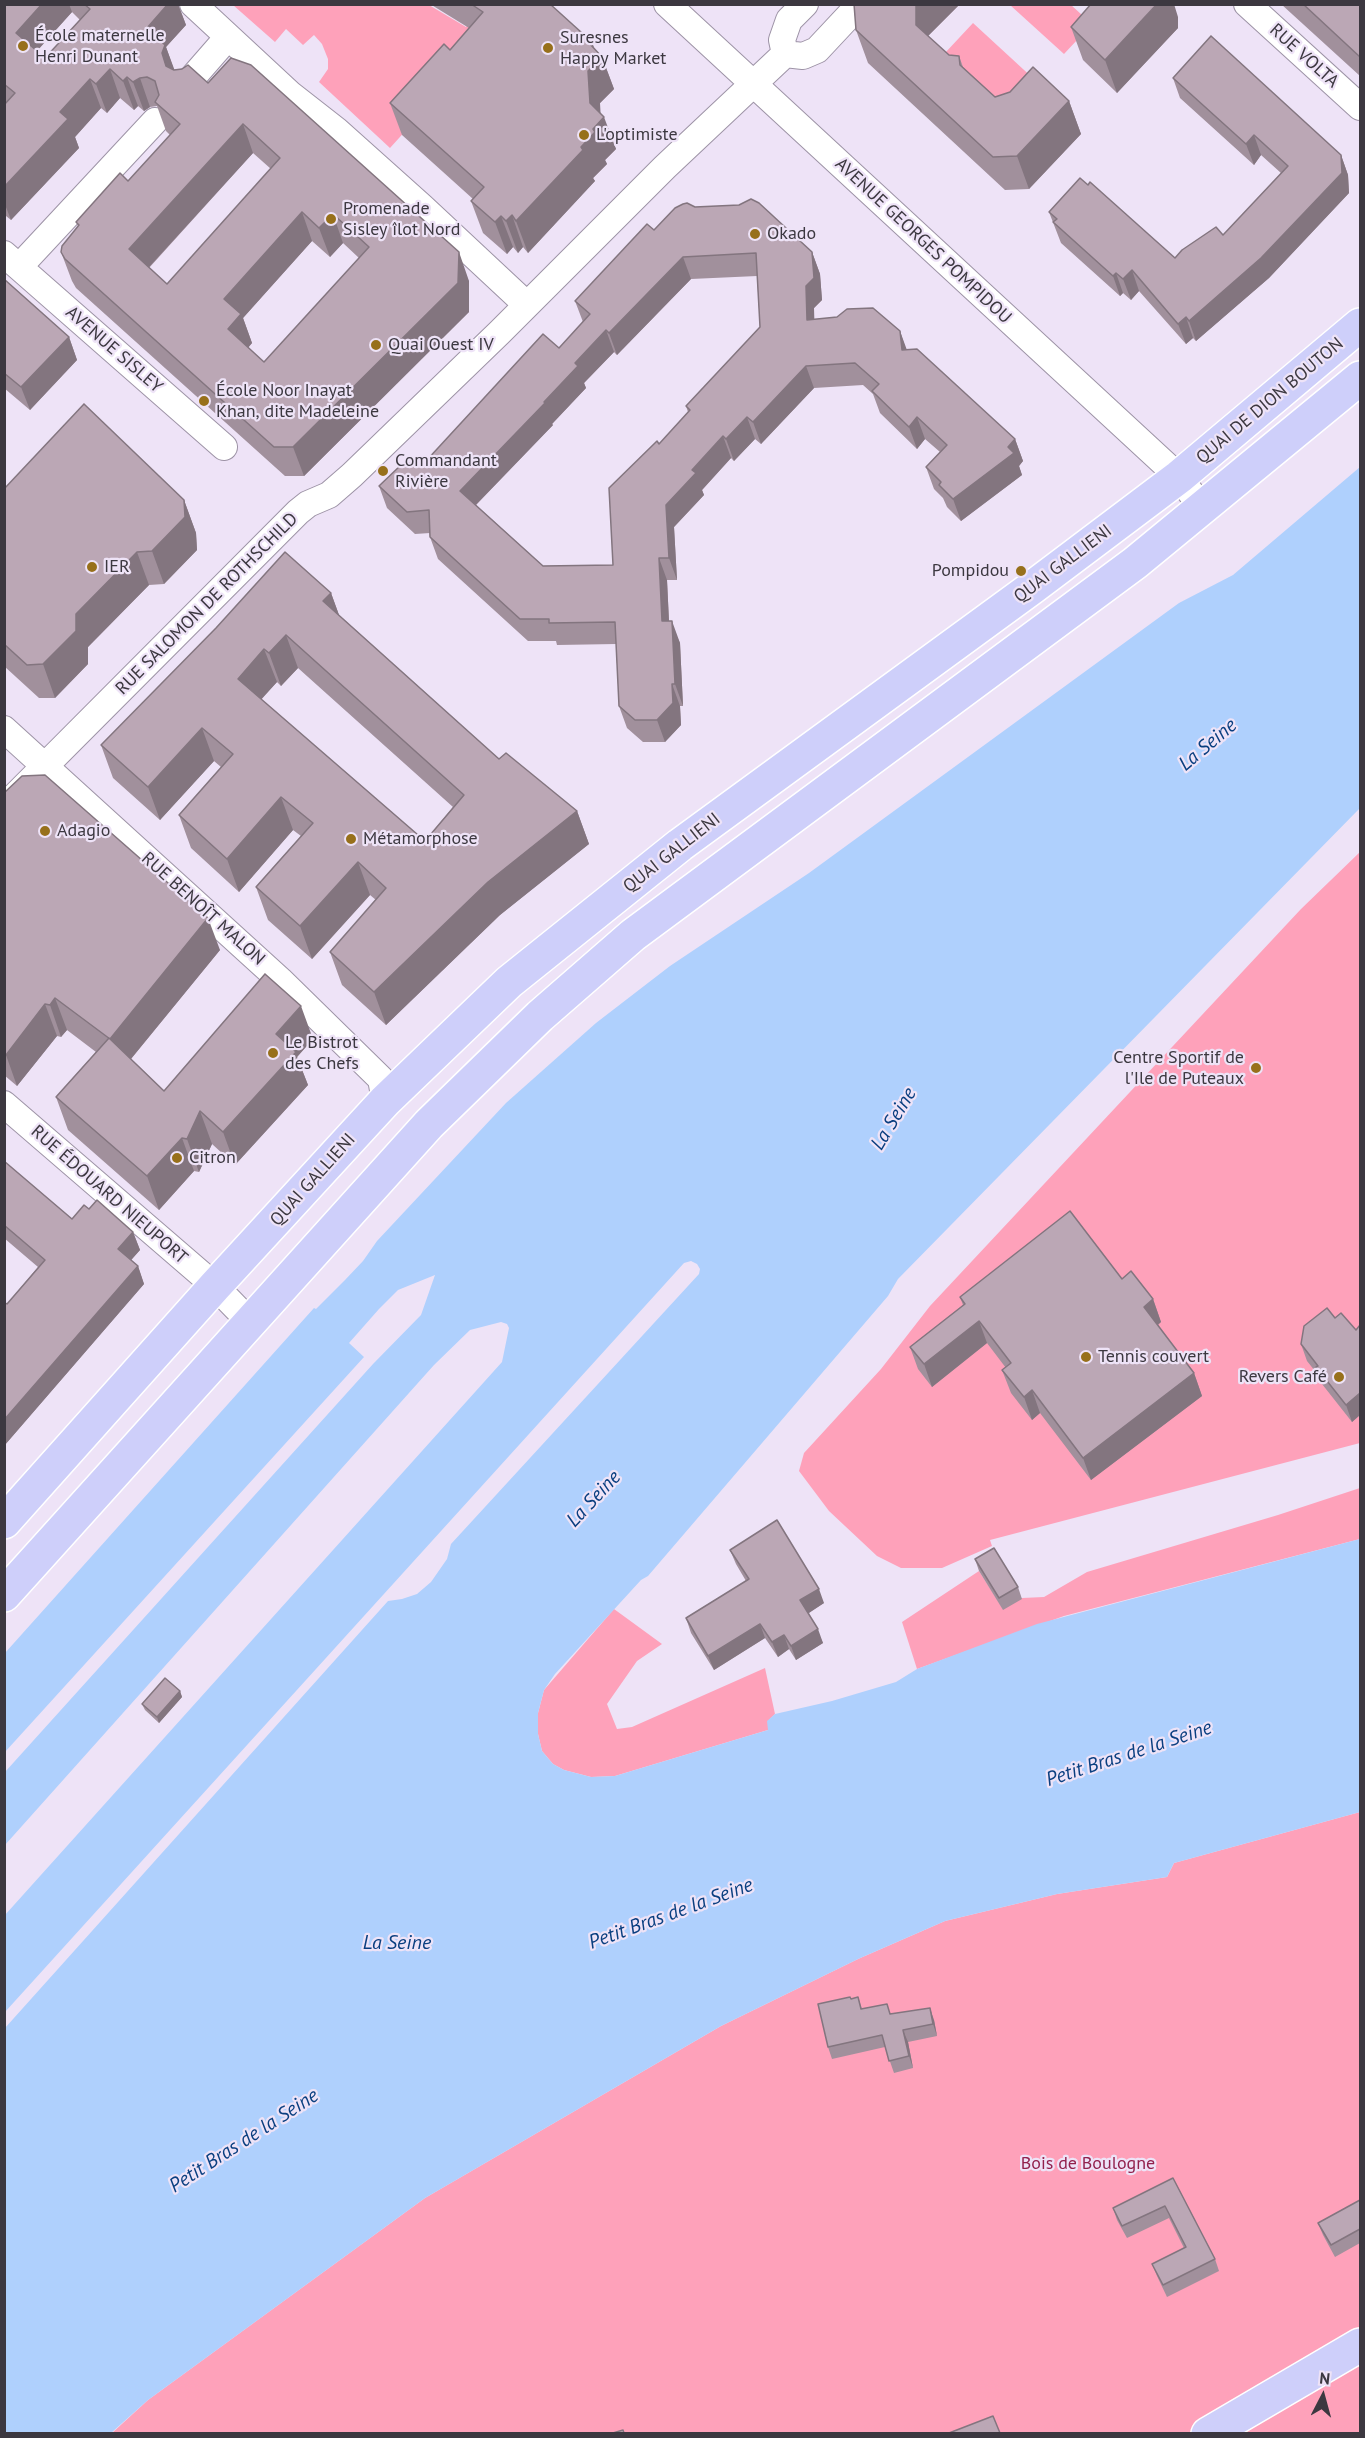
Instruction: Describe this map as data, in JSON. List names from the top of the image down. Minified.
{"streets":{"main road":["QUAI DE DION BOUTON","QUAI GALLIENI"],"street":["RUE VOLTA","AVENUE GEORGES POMPIDOU","AVENUE SISLEY","RUE SALOMON DE ROTHSCHILD","RUE BENOÎT MALON","RUE ÉDOUARD NIEUPORT"]},"crossings":[["AVENUE GEORGES POMPIDOU","QUAI DE DION BOUTON"],["AVENUE GEORGES POMPIDOU","QUAI GALLIENI"],["AVENUE GEORGES POMPIDOU","RUE SALOMON DE ROTHSCHILD"],["QUAI DE DION BOUTON","QUAI GALLIENI"],["QUAI GALLIENI","RUE BENOÎT MALON"],["QUAI GALLIENI","RUE ÉDOUARD NIEUPORT"],["RUE SALOMON DE ROTHSCHILD","RUE BENOÎT MALON"]],"water":["La Seine","Petit Bras de la Seine"],"parks":["Bois de Boulogne"],"places":["École maternelle Henri Dunant","Suresnes Happy Market","L'optimiste","Promenade Sisley îlot Nord","Okado","Quai Ouest IV","École Noor Inayat Khan, dite Madeleine","Commandant Rivière","IER","Pompidou","Adagio","Métamorphose","Le Bistrot des Chefs","Centre Sportif de l'Ile de Puteaux","Citron","Tennis couvert","Revers Café"],"north":"top"}
